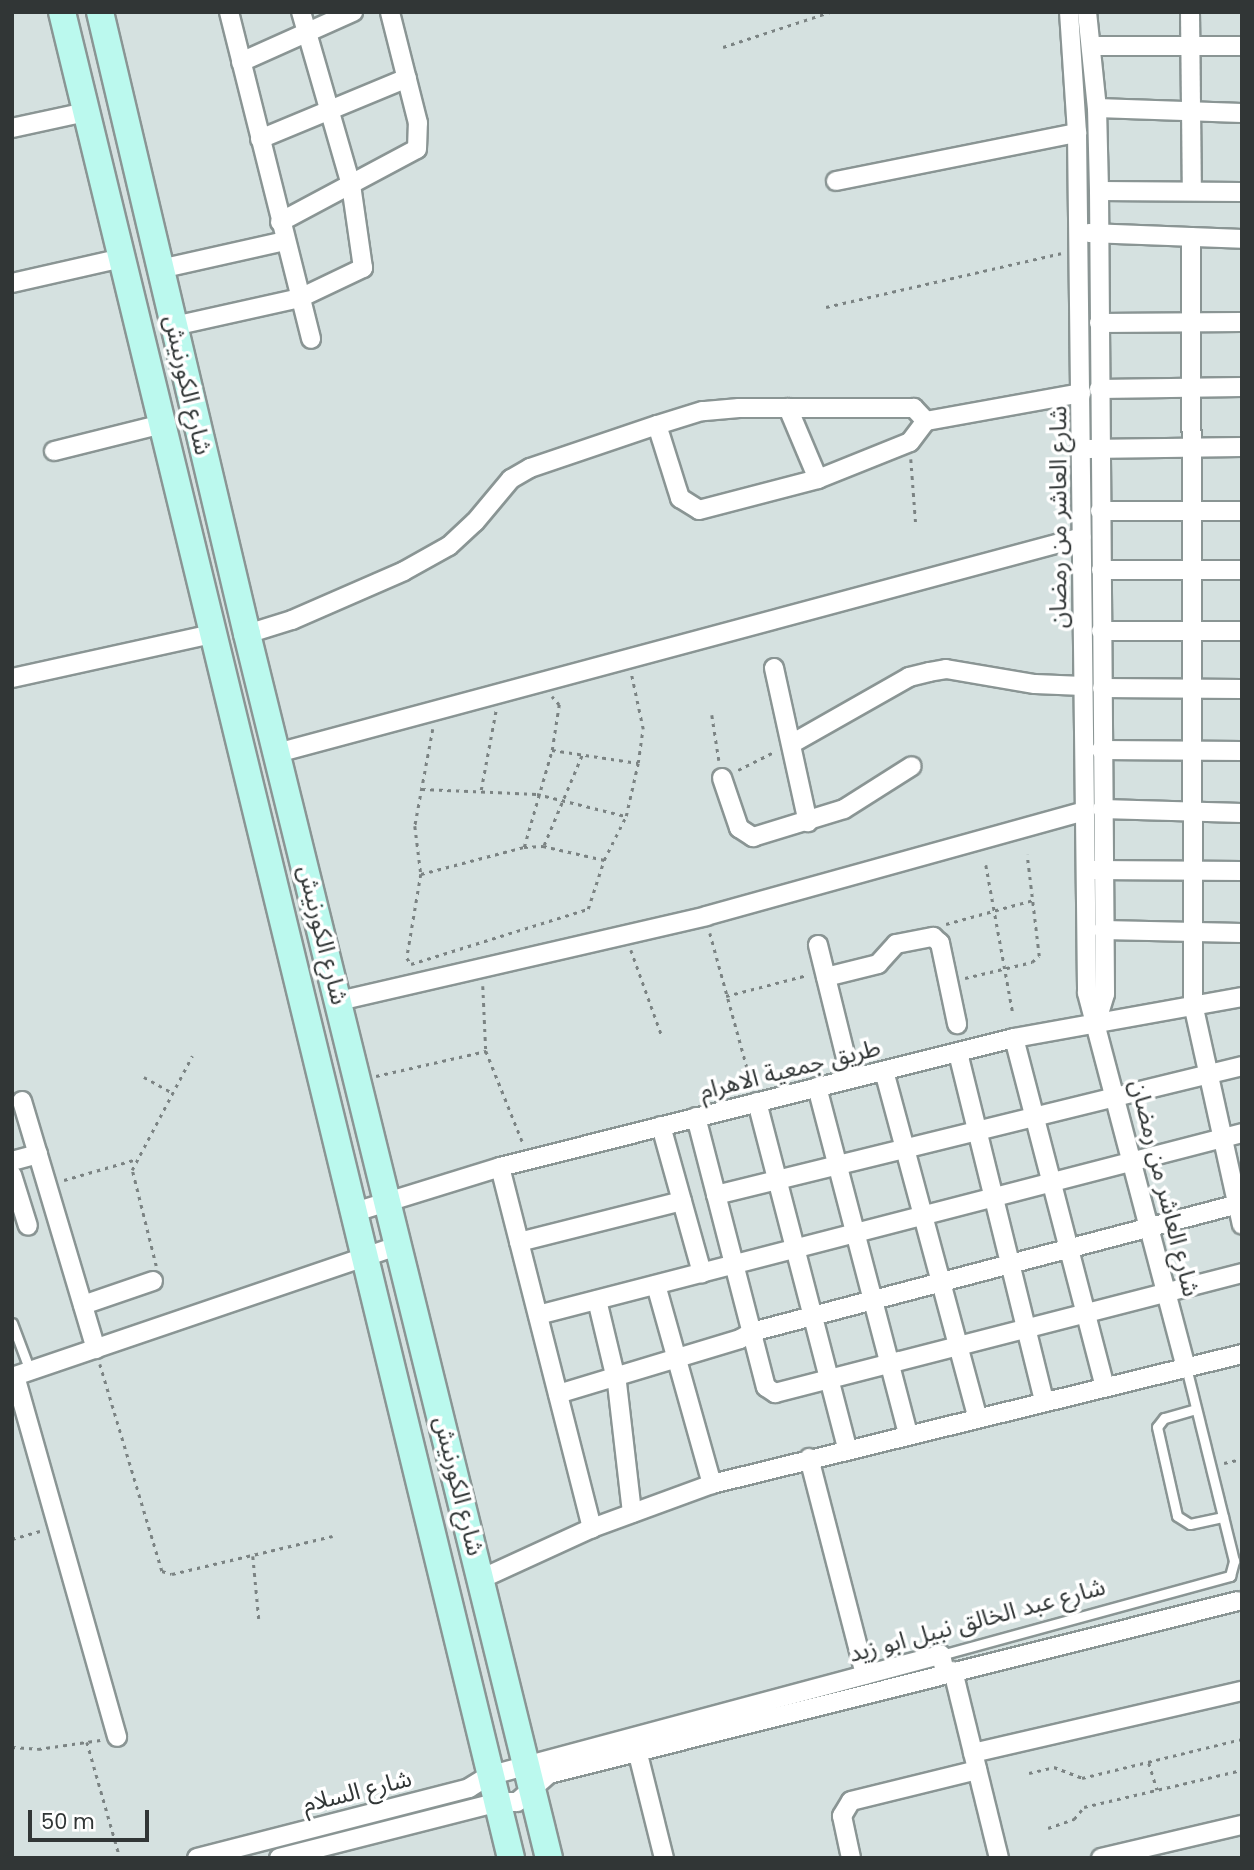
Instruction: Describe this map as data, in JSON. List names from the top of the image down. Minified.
{"streets":{"main road":["شارع الكورنيش"],"street":["شارع العاشر من رمضان","طريق جمعية الاهرام","شارع عبد الخالق نبيل ابو زيد","شارع السلام"]},"crossings":[["شارع الكورنيش","طريق جمعية الاهرام"],["شارع الكورنيش","شارع عبد الخالق نبيل ابو زيد"],["شارع الكورنيش","شارع السلام"],["شارع العاشر من رمضان","طريق جمعية الاهرام"],["شارع العاشر من رمضان","شارع عبد الخالق نبيل ابو زيد"],["شارع عبد الخالق نبيل ابو زيد","شارع السلام"]],"scale_bar":"50 m"}
